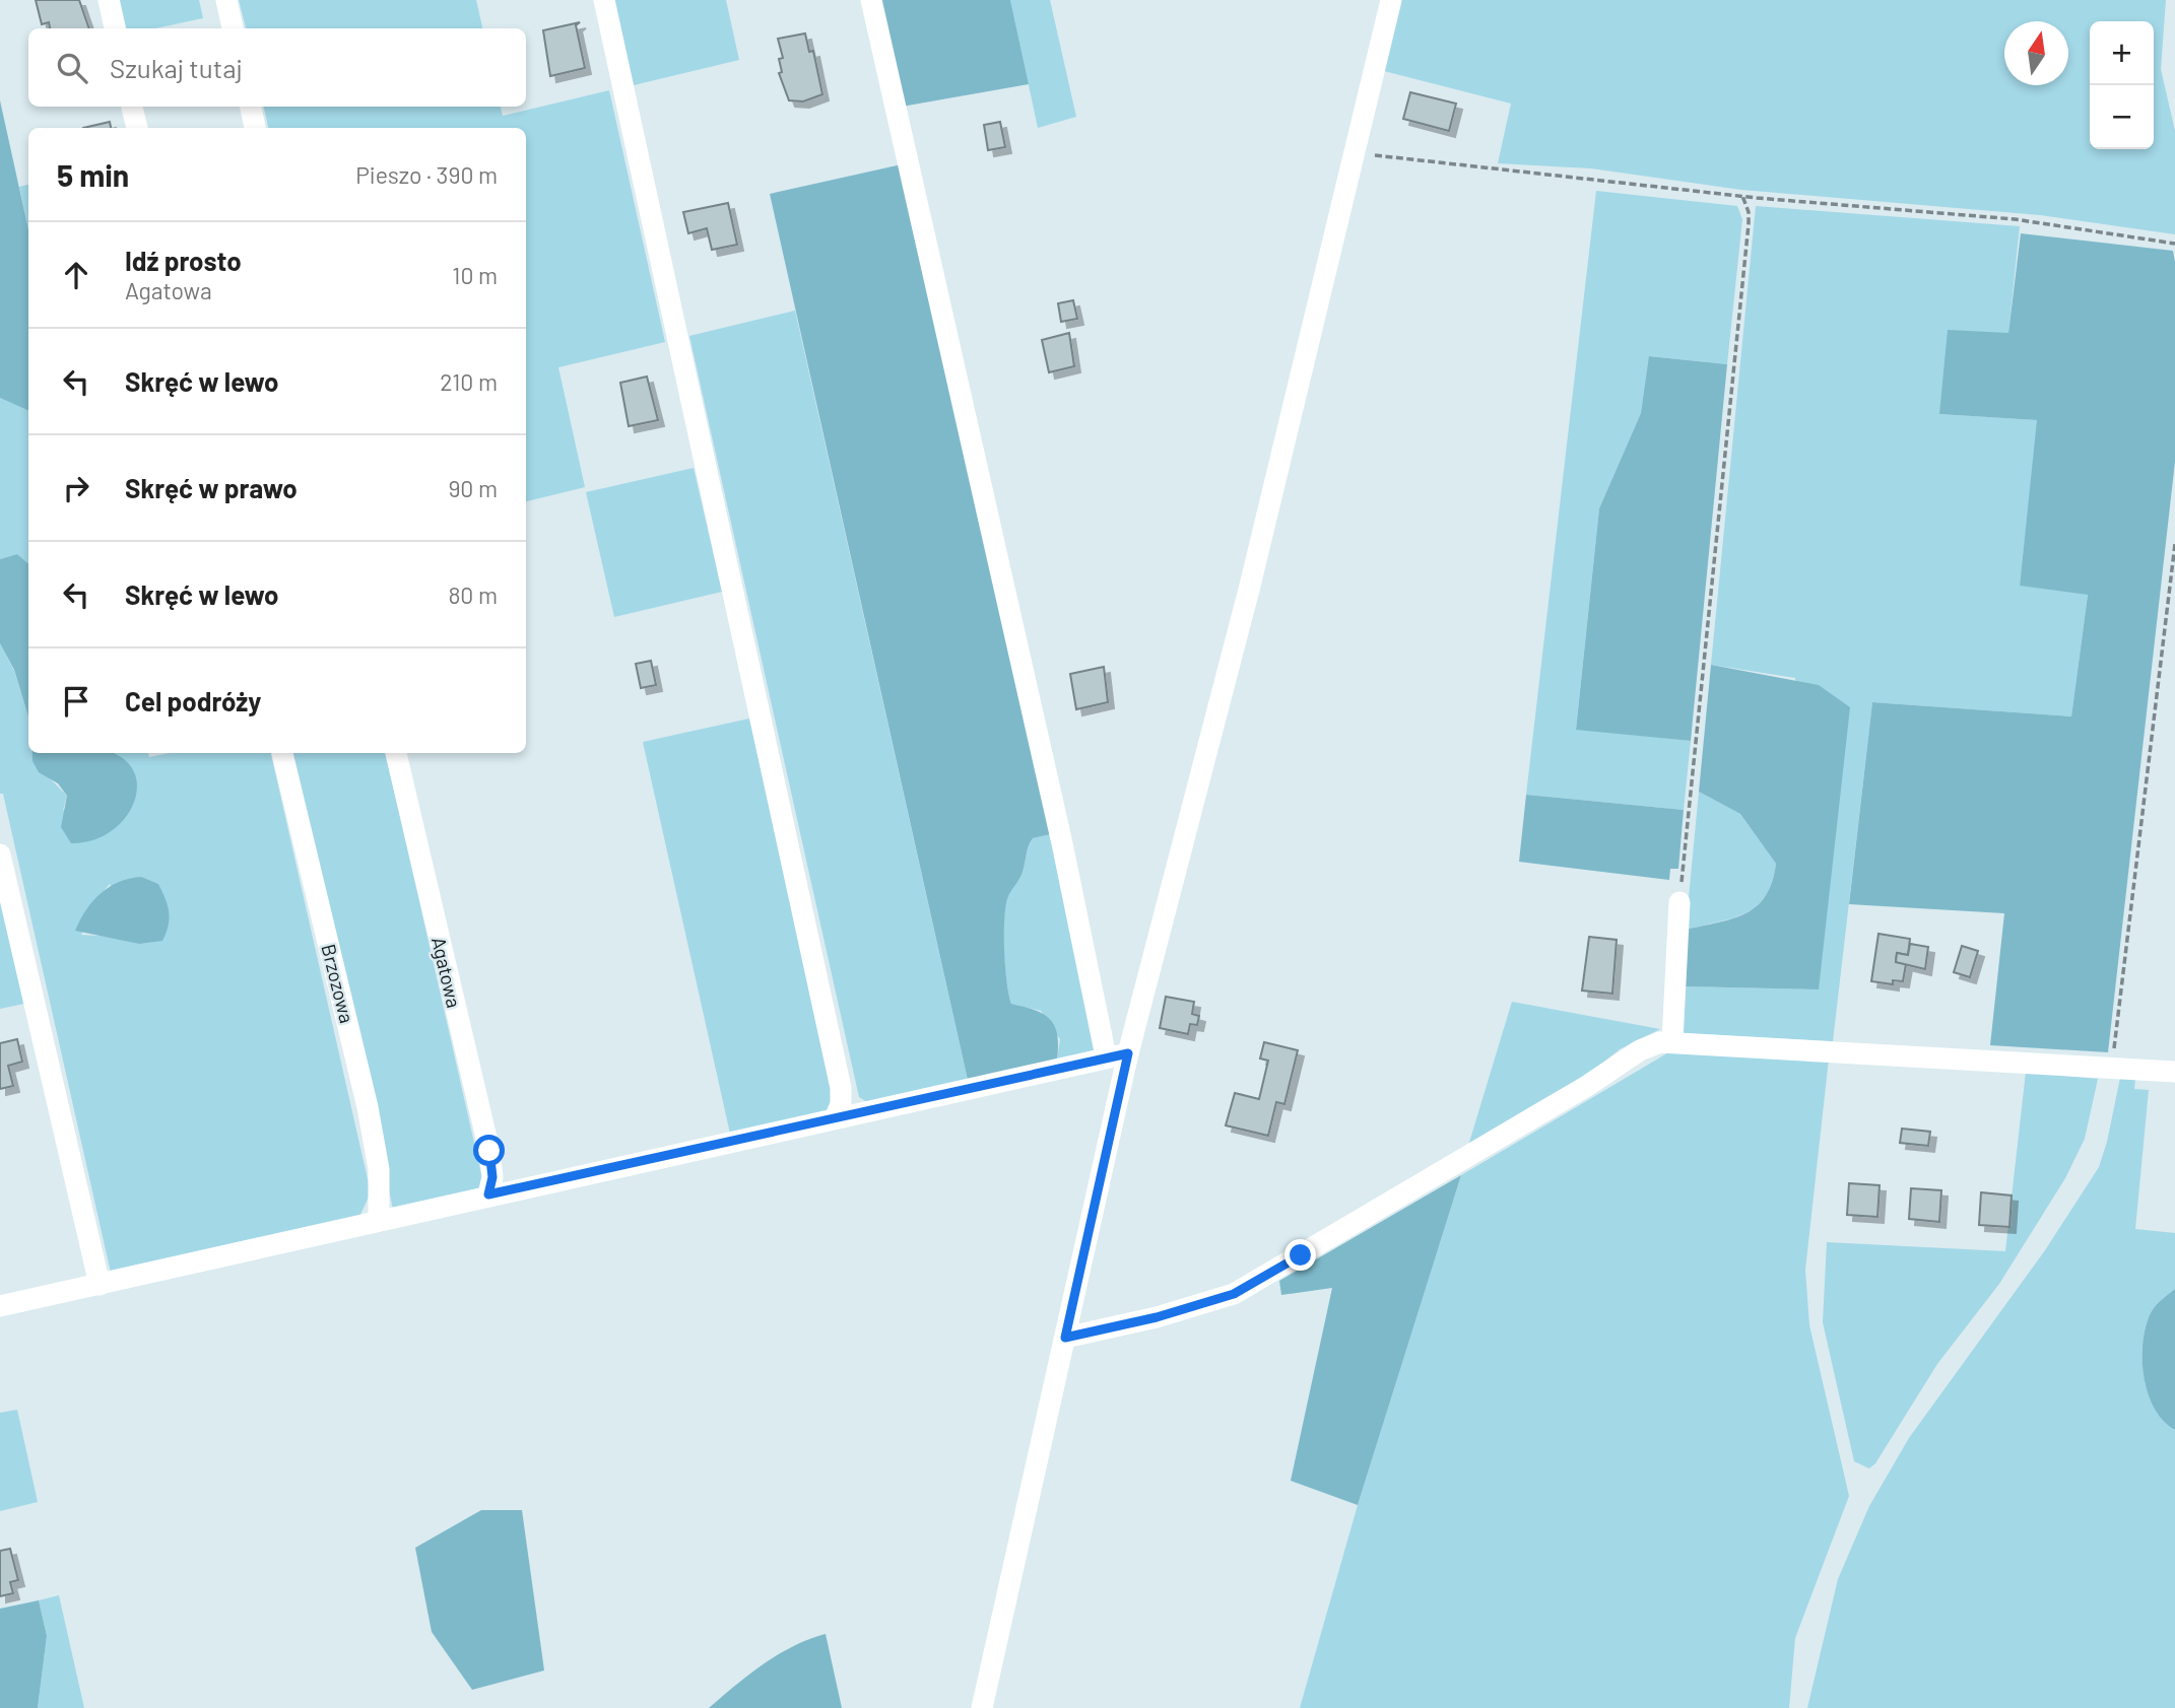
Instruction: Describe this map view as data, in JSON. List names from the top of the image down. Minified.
{"streets":{"street":["Agatowa","Brzozowa"]},"north":"top","page":{"map_buttons":["+","−"],"search":"Szukaj tutaj","heading":["5 min","Pieszo · 390 m"],"list":[["Idź prosto","Agatowa","10 m"],["Skręć w lewo","210 m"],["Skręć w prawo","90 m"],["Skręć w lewo","80 m"],"Cel podróży"]}}
